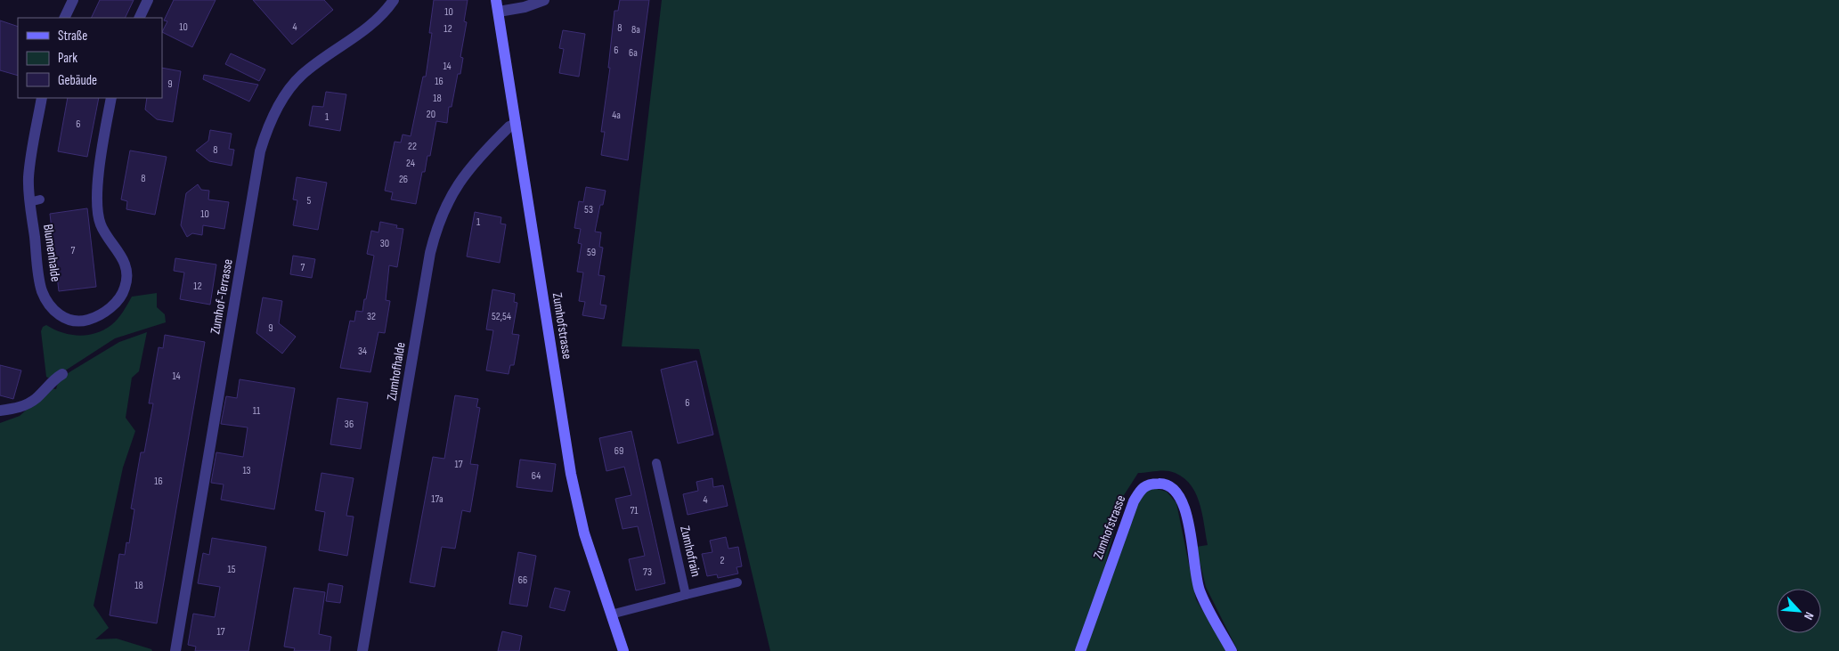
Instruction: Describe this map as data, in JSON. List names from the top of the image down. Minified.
{"streets":{"street":["Blumenhalde","Zumhof-Terrasse","Zumhofstrasse","Zumhofhalde"],"lane":["Zumhofrain"]},"crossings":[["Zumhofstrasse","Zumhofhalde"],["Zumhofstrasse","Zumhofrain"]],"house_numbers":["10","10","4","8","12","8a","6","6a","14","16","9","18","20","4a","1","6","22","8","24","8","26","5","53","10","1","30","7","59","7","12","32","52,54","9","34","14","6","11","36","69","17","13","64","16","17a","4","71","2","15","73","66","18","17"],"legend":["Straße","Park","Gebäude"],"north":"bottom right"}
